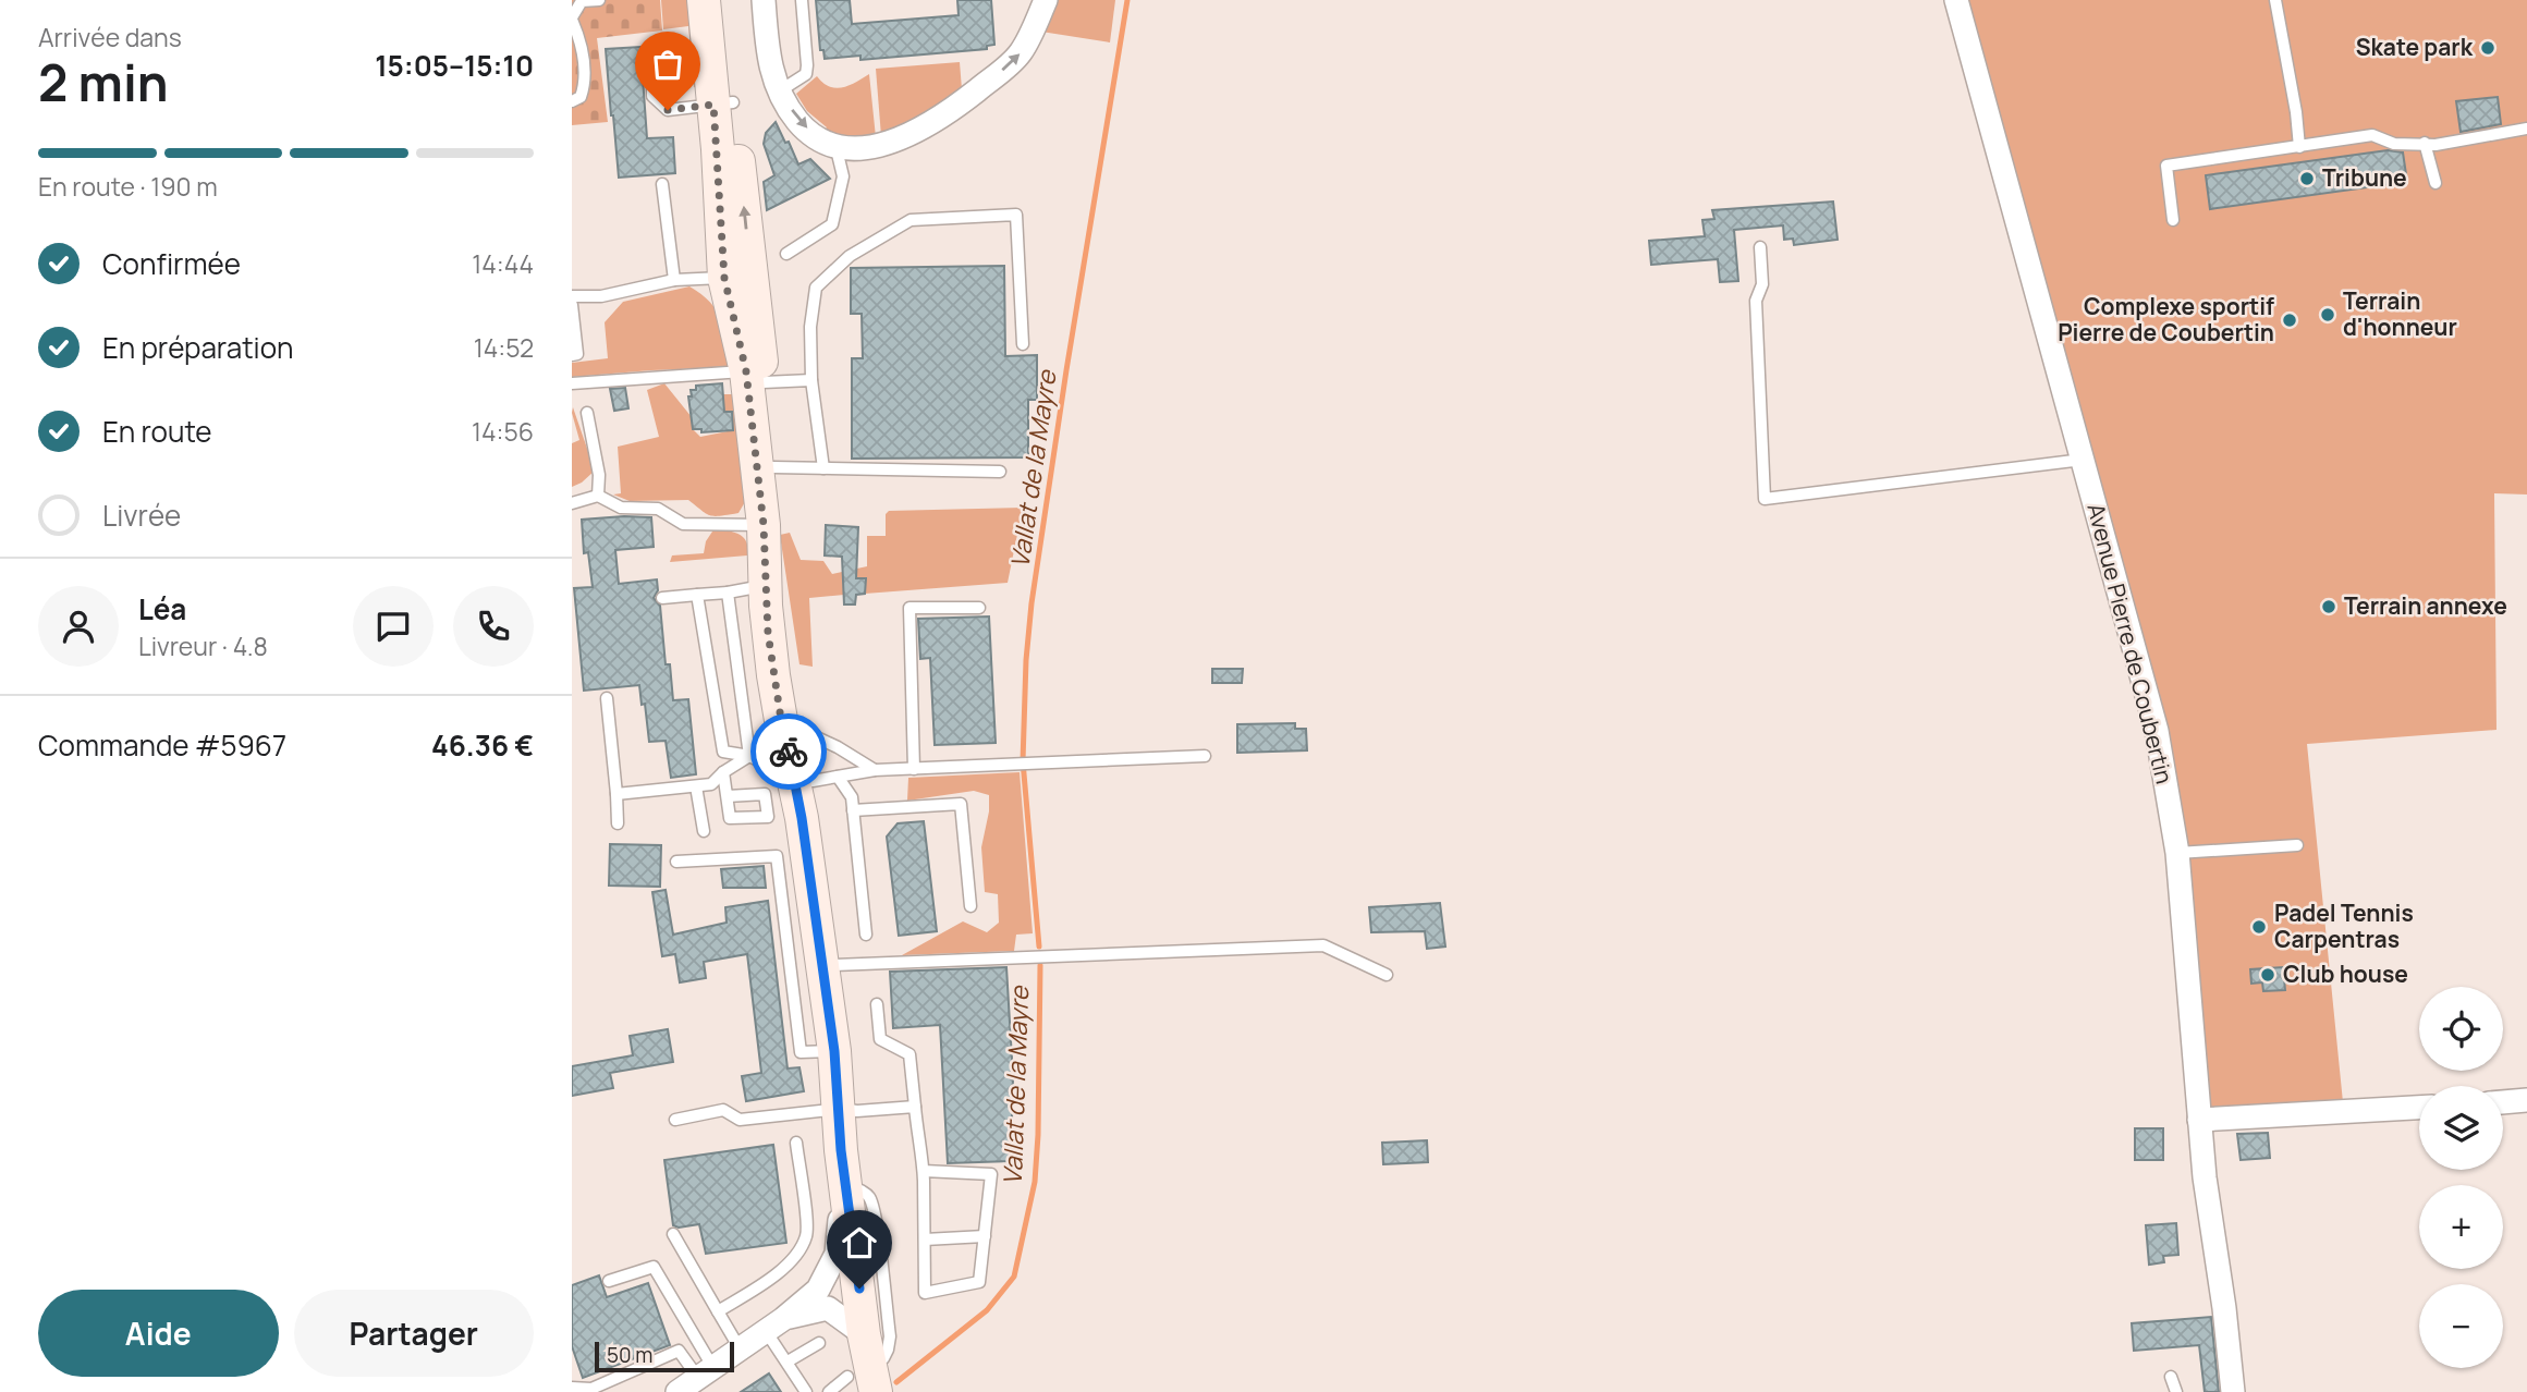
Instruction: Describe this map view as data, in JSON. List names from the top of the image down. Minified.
{"streets":{"street":["Avenue Pierre de Coubertin"]},"water":["Vallat de la Mayre"],"places":["Skate park","Tribune","Terrain d'honneur","Complexe sportif Pierre de Coubertin","Terrain annexe","Padel Tennis Carpentras","Club house"],"scale_bar":"50 m","page":{"heading":["2 min","Arrivée dans","15:05–15:10"],"panel":["Léa","Livreur · 4.8","Commande #5967","46.36 €"],"bar":"En route · 190 m","list":[["Confirmée","14:44"],["En préparation","14:52"],["En route","14:56"],"Livrée"],"map_buttons":["+","−"],"buttons":["Aide","Partager"],"scale":"50 m"}}
